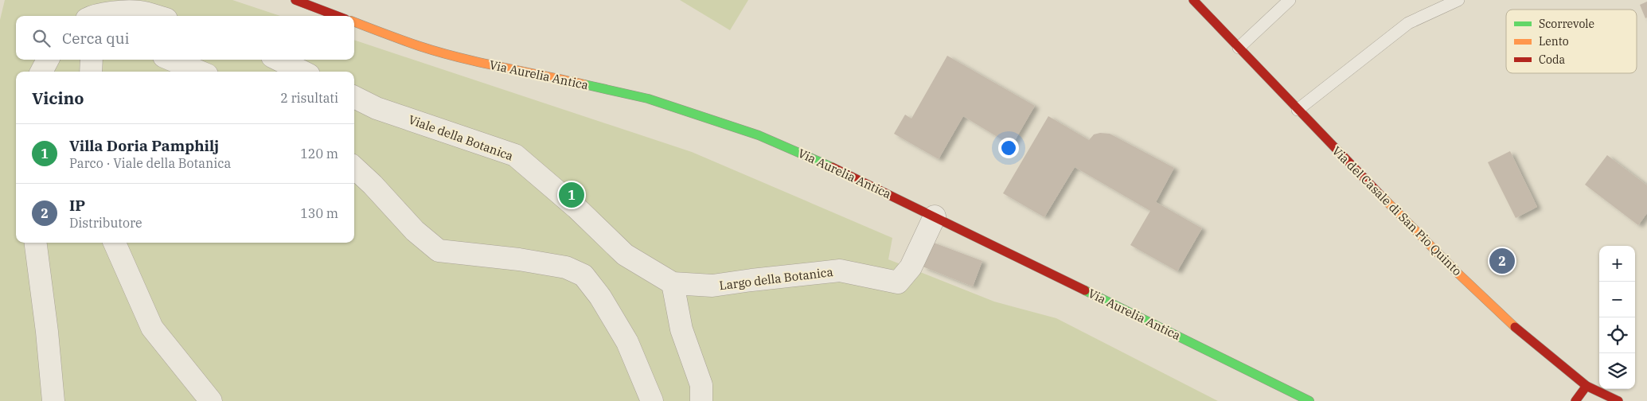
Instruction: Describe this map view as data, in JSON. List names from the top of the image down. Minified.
{"streets":{"street":["Via Aurelia Antica","Viale della Botanica","Via del Casale di San Pio Quinto","Largo della Botanica"]},"crossings":[["Via Aurelia Antica","Largo della Botanica"],["Viale della Botanica","Largo della Botanica"]],"legend":["Scorrevole","Lento","Coda"],"page":{"search":"Cerca qui","heading":["Vicino","2 risultati"],"list":[{"mark":"1","name":"Villa Doria Pamphilj","note":"Parco · Viale della Botanica","value":"120 m"},{"mark":"2","name":"IP","note":"Distributore","value":"130 m"}],"pins":["1","2"],"map_buttons":["+","−"]}}
